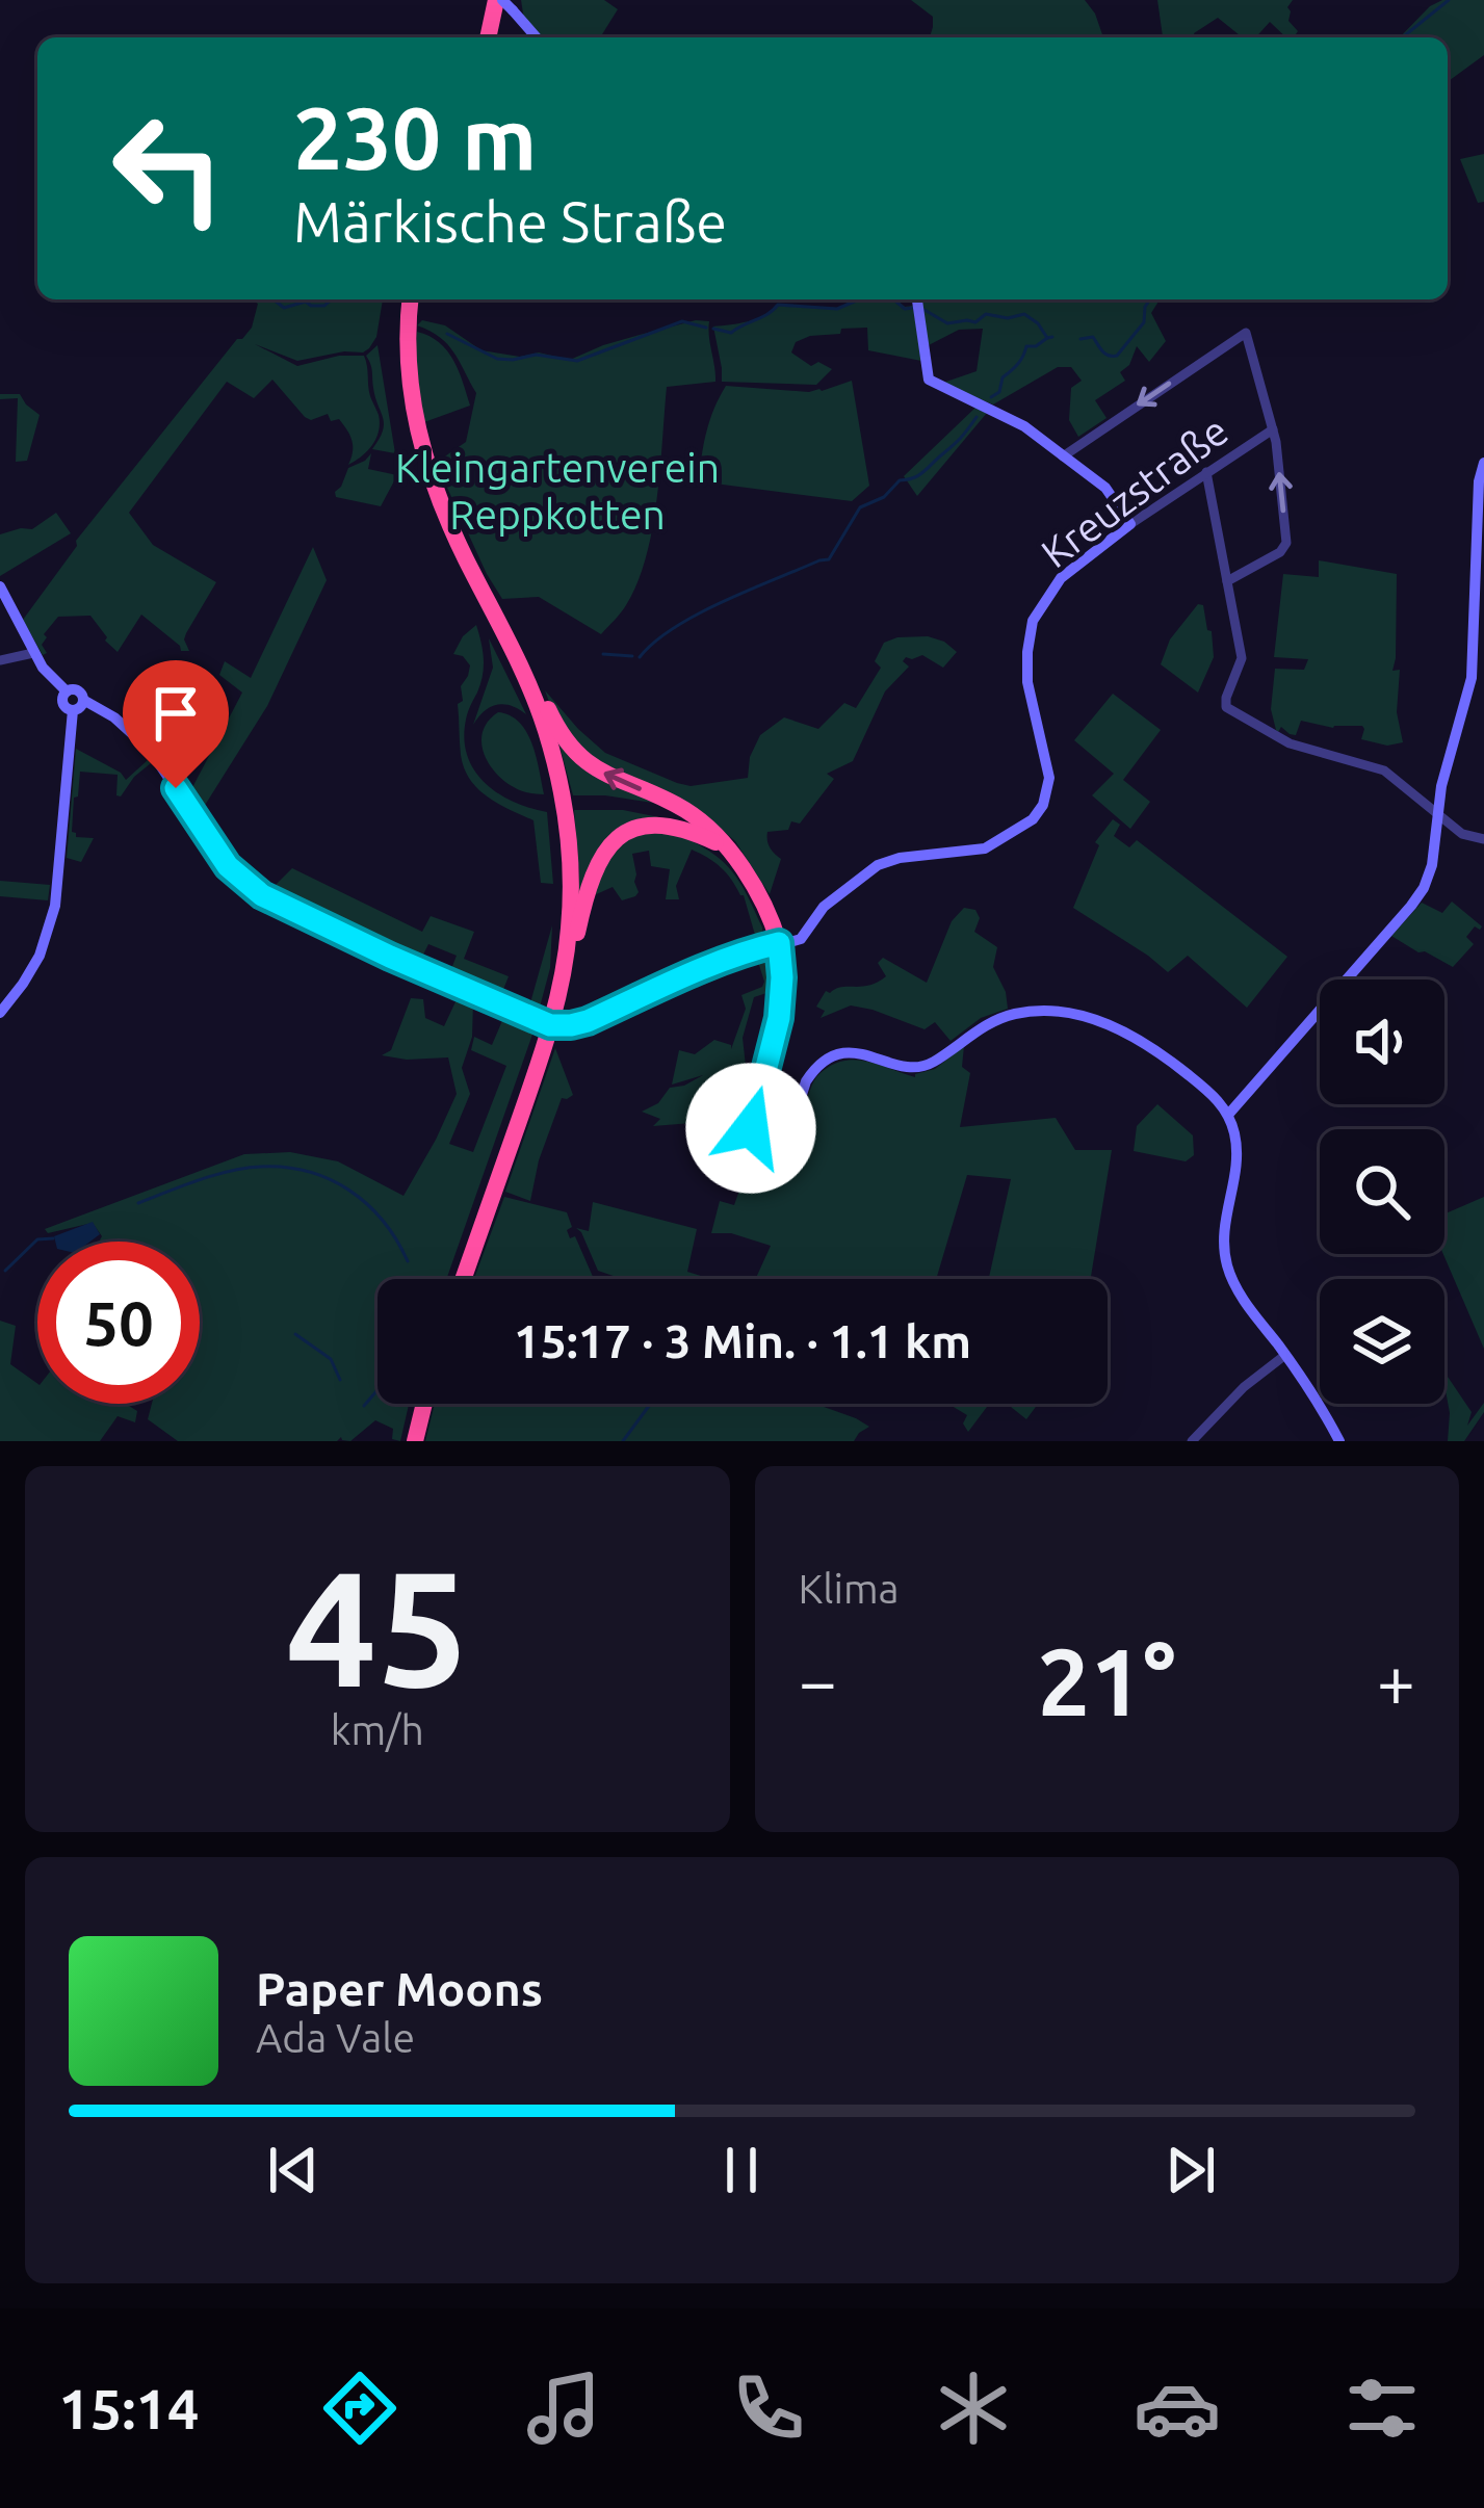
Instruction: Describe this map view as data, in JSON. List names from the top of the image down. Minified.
{"streets":{"main road":["Kreuzstraße"]},"parks":["Kleingartenverein Reppkotten"],"page":{"turn":["230 m","Märkische Straße"],"limit":"50","trip":"15:17 · 3 Min. · 1.1 km","tile":[["45","km/h"],"Klima"],"heat":["−","21°","+"],"song":["Paper Moons","Ada Vale"],"tabs":"15:14"}}
